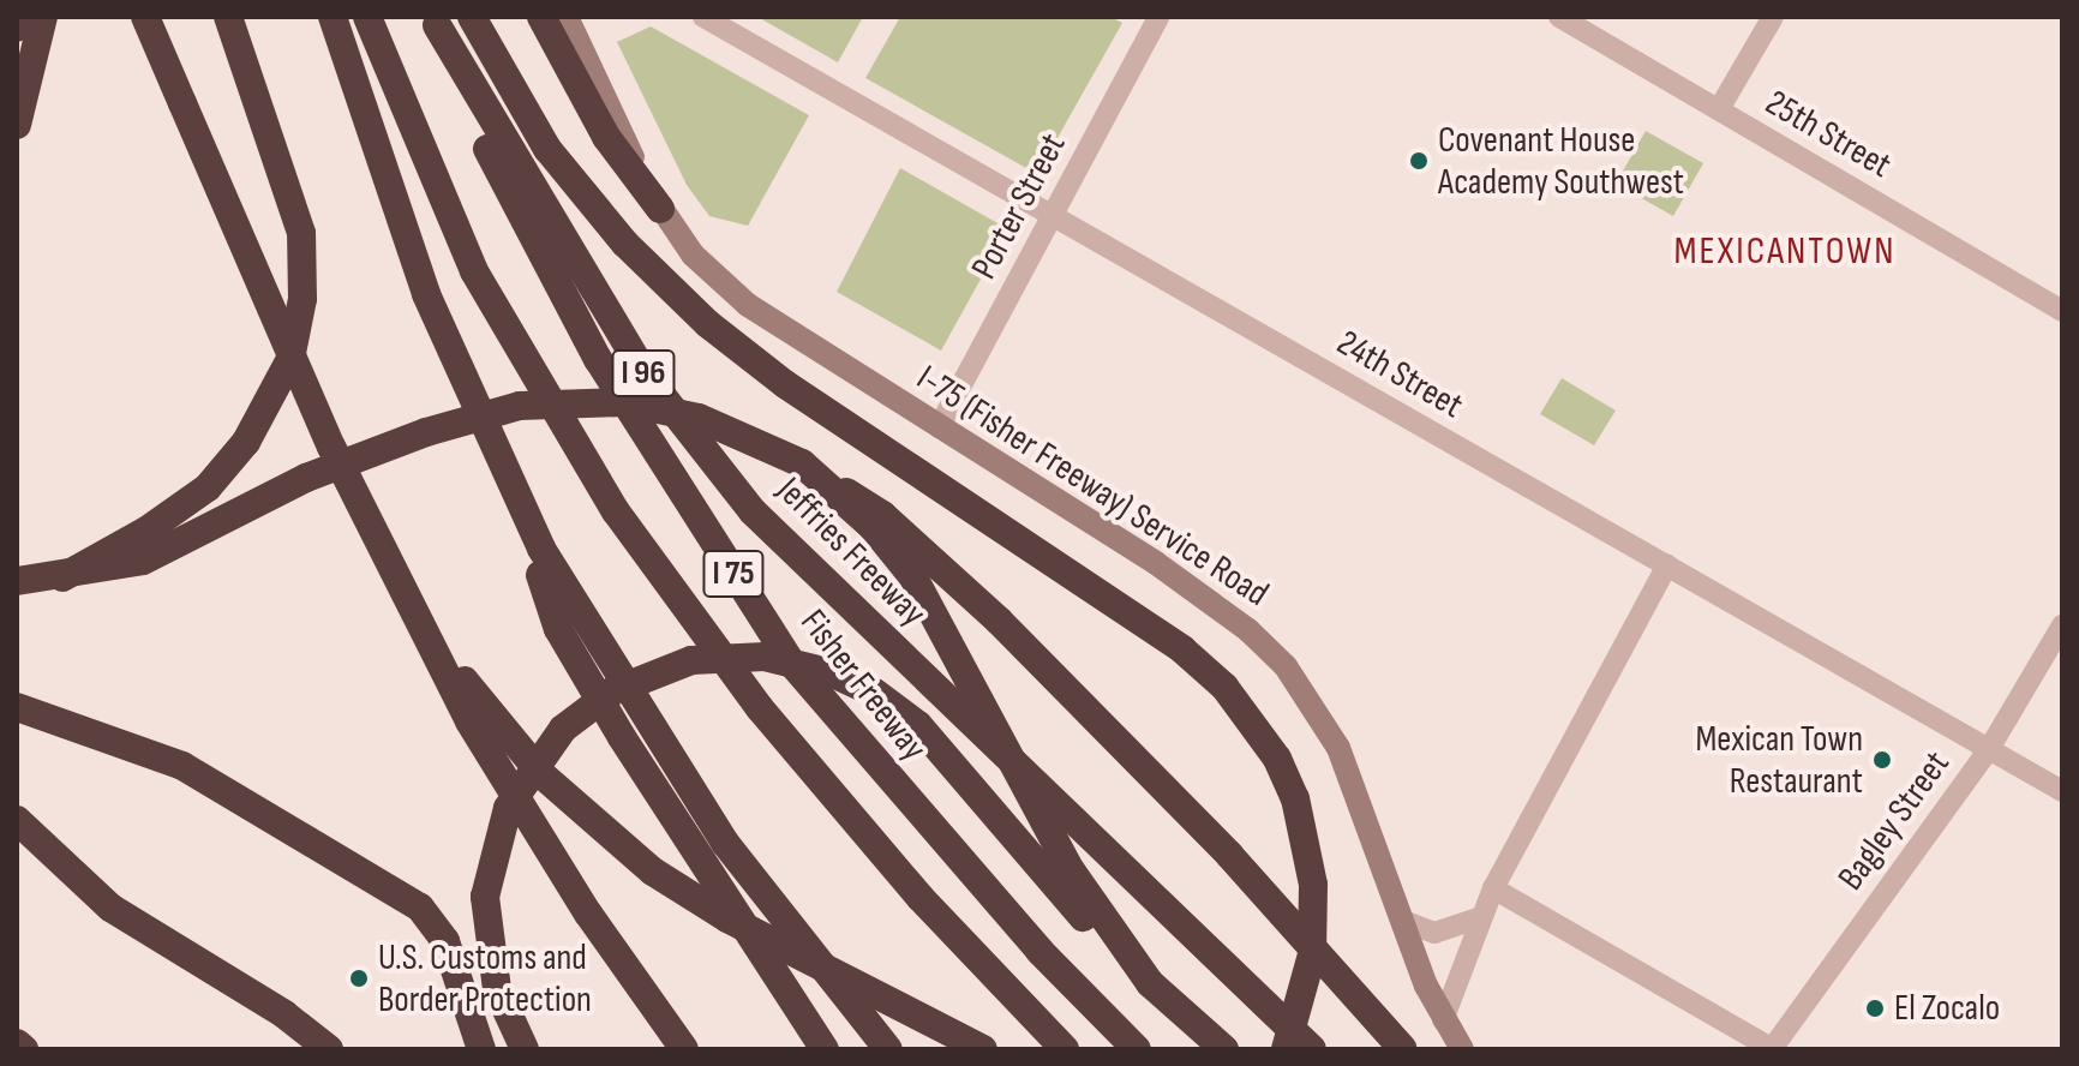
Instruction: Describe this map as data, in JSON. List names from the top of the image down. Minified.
{"streets":{"highway":["I 96","Jeffries Freeway","I 75","Fisher Freeway"],"street":["25th Street","Porter Street","24th Street","I-75 (Fisher Freeway) Service Road","Bagley Street"]},"crossings":[["Porter Street","24th Street"],["Porter Street","I-75 (Fisher Freeway) Service Road"],["24th Street","Bagley Street"],["Jeffries Freeway","Fisher Freeway"]],"districts":["MEXICANTOWN"],"places":["Covenant House Academy Southwest","Mexican Town Restaurant","U.S. Customs and Border Protection","El Zocalo"]}
